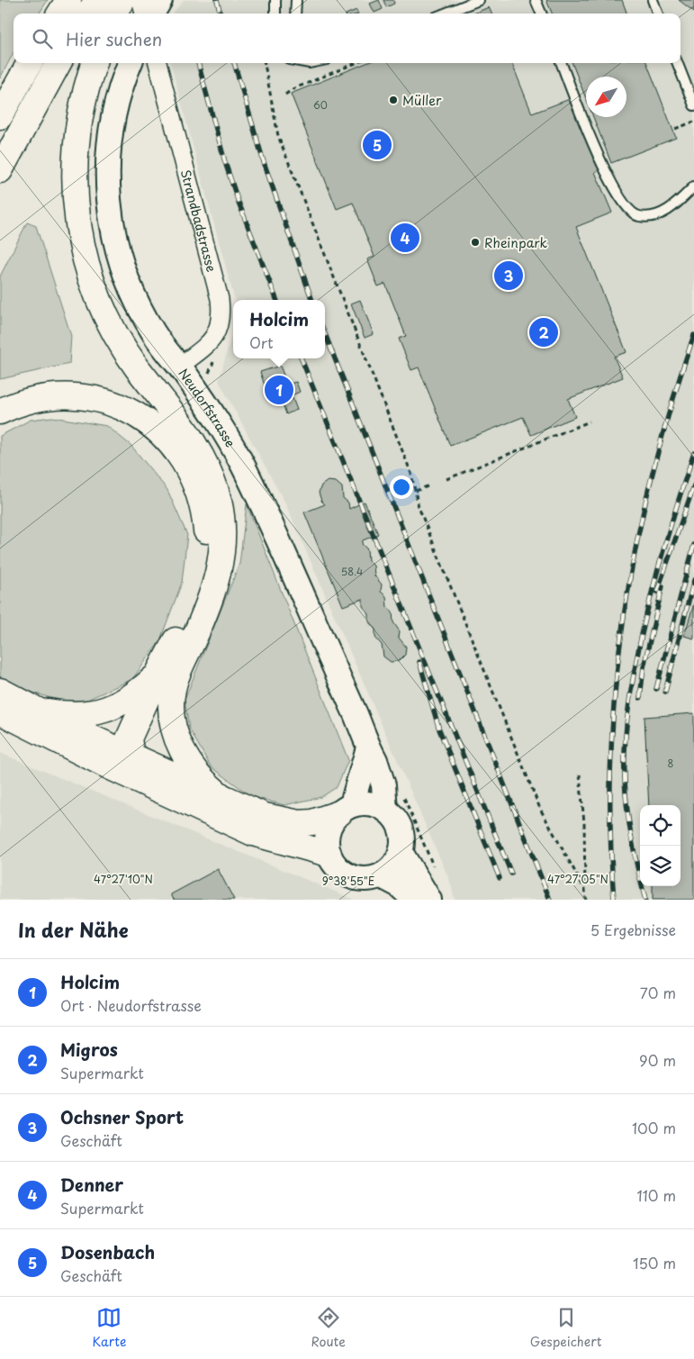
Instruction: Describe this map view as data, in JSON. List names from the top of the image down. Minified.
{"streets":{"main road":["Neudorfstrasse"],"street":["Strandbadstrasse"]},"crossings":[["Strandbadstrasse","Neudorfstrasse"]],"places":["Müller","Rheinpark"],"house_numbers":["60","58.4","8"],"north":"bottom left","page":{"search":"Hier suchen","pins":["5","4","3","2","1"],"popup":["Holcim","Ort"],"heading":["In der Nähe","5 Ergebnisse"],"list":[{"mark":"1","name":"Holcim","note":"Ort · Neudorfstrasse","value":"70 m"},{"mark":"2","name":"Migros","note":"Supermarkt","value":"90 m"},{"mark":"3","name":"Ochsner Sport","note":"Geschäft","value":"100 m"},{"mark":"4","name":"Denner","note":"Supermarkt","value":"110 m"},{"mark":"5","name":"Dosenbach","note":"Geschäft","value":"150 m"}],"nav":["Karte","Route","Gespeichert"]},"coordinates":["47°27'10\"N","47°27'05\"N","9°38'55\"E"]}
